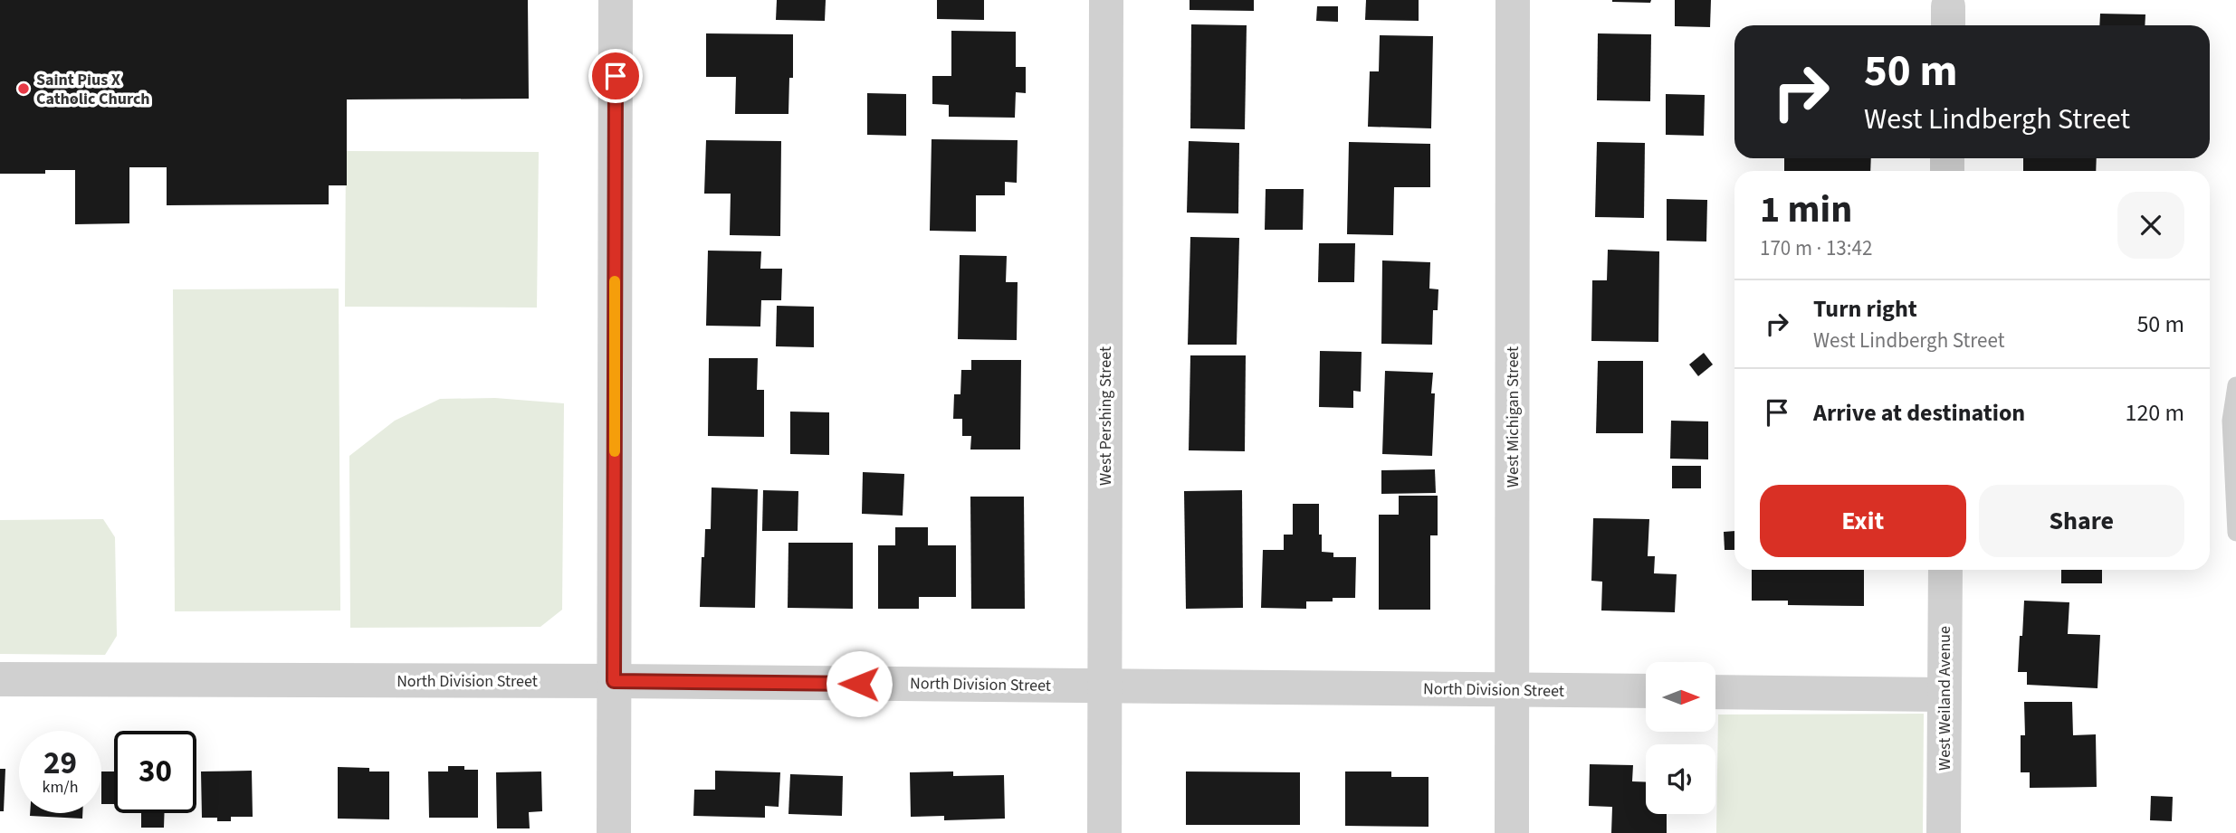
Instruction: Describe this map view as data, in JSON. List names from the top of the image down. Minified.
{"streets":{"street":["West Pershing Street","West Michigan Street","North Division Street","West Weiland Avenue"]},"crossings":[["West Pershing Street","North Division Street"],["West Michigan Street","North Division Street"]],"places":["Saint Pius X Catholic Church"],"north":"right","page":{"turn":["50 m","West Lindbergh Street"],"heading":["1 min","170 m · 13:42"],"list":[{"name":"Turn right","note":"West Lindbergh Street","value":"50 m"},{"name":"Arrive at destination","value":"120 m"}],"buttons":["Exit","Share"],"speed":"29 km/h","limit":"30"}}
